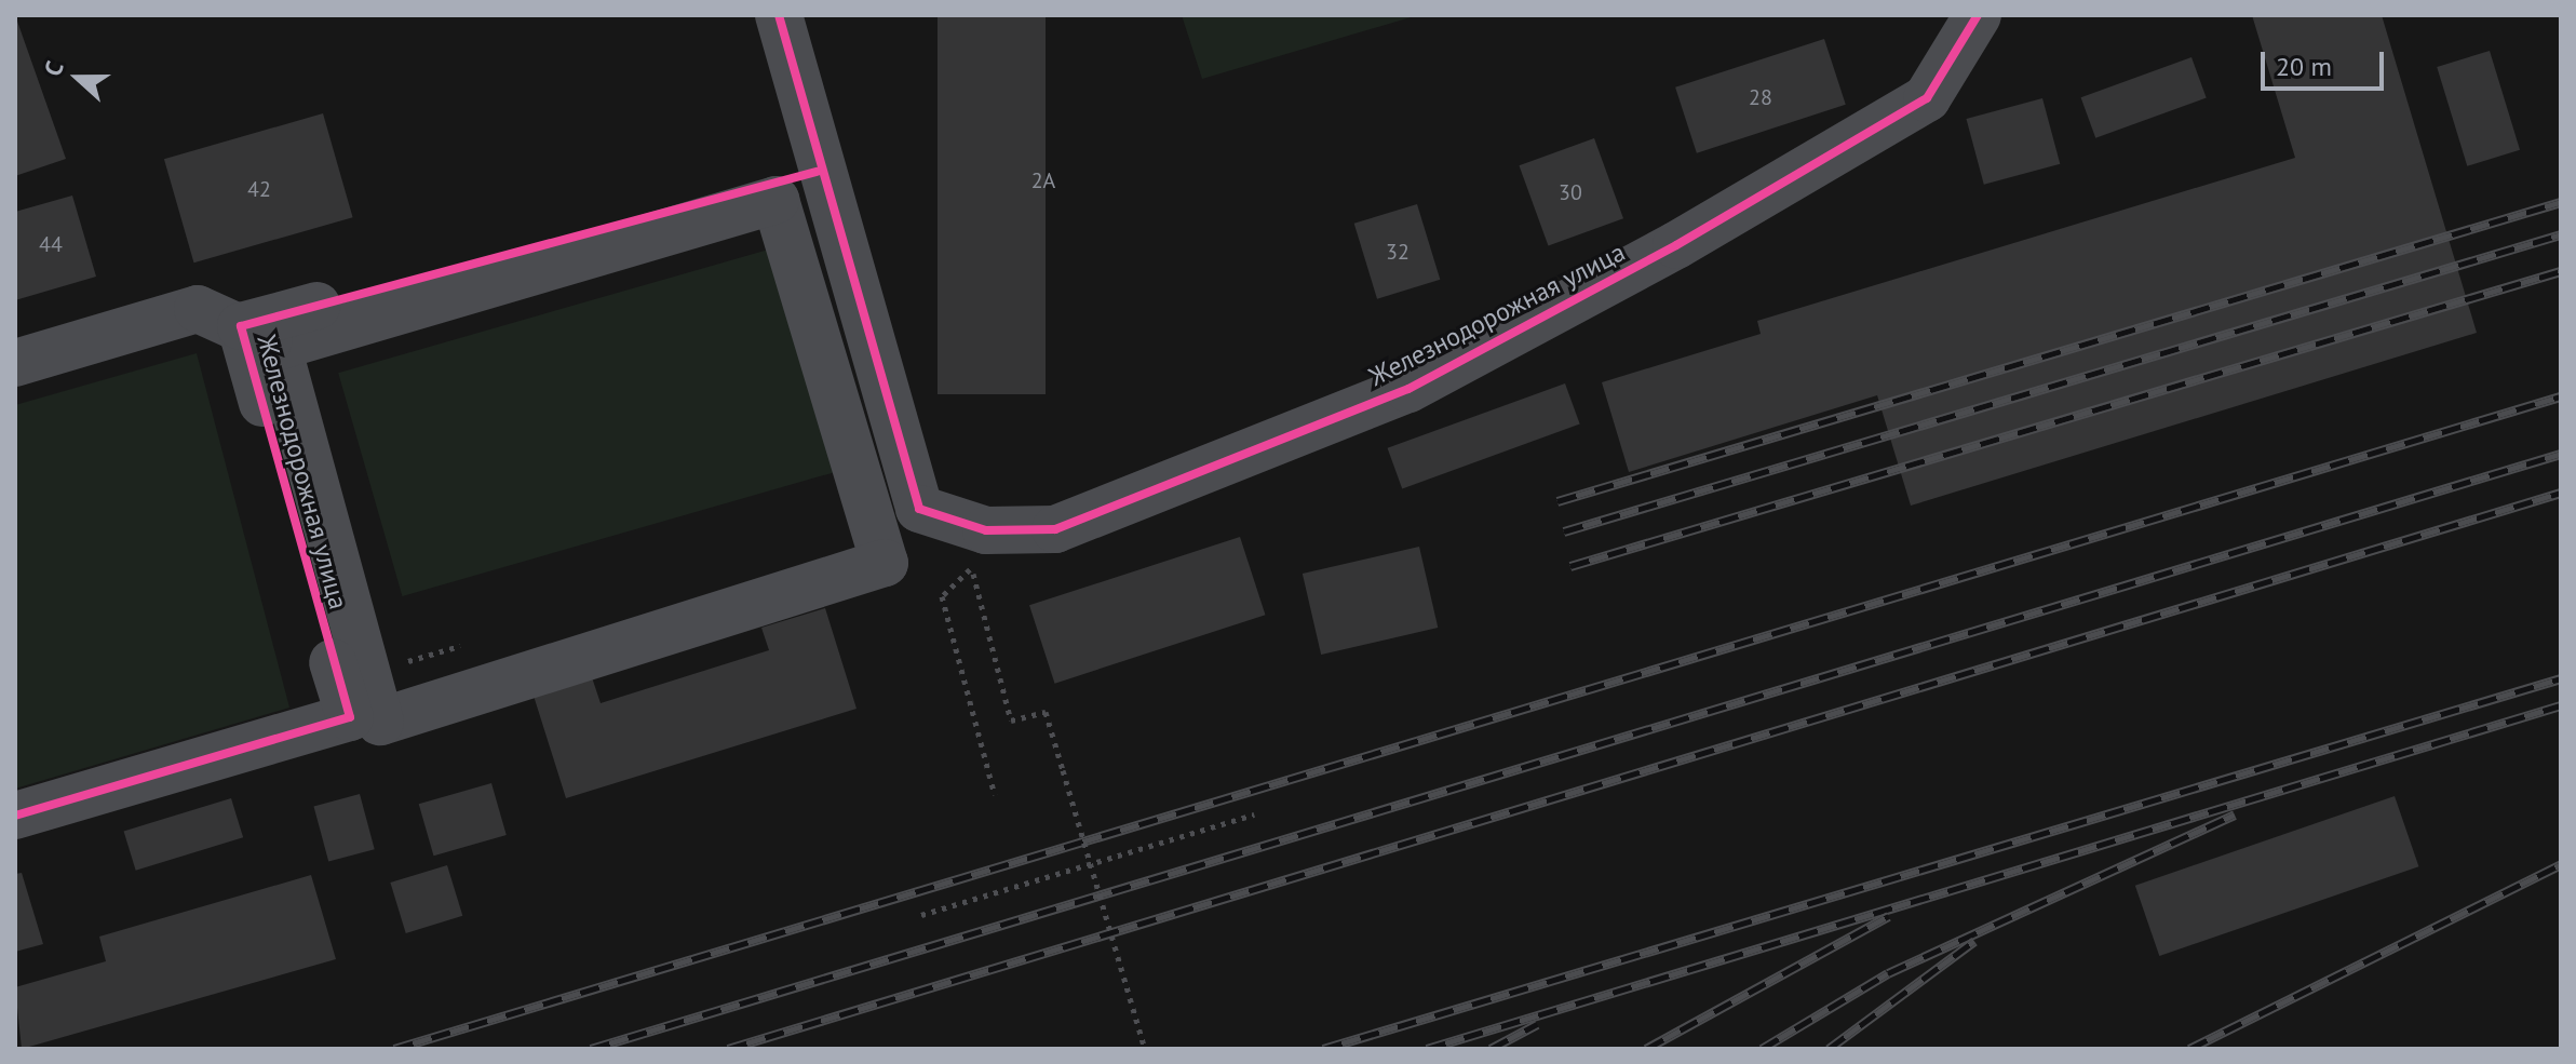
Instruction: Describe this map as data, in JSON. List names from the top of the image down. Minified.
{"streets":{"street":["Железнодорожная улица"]},"house_numbers":["28","2А","42","30","44","32"],"scale_bar":"20 m","north":"left"}
